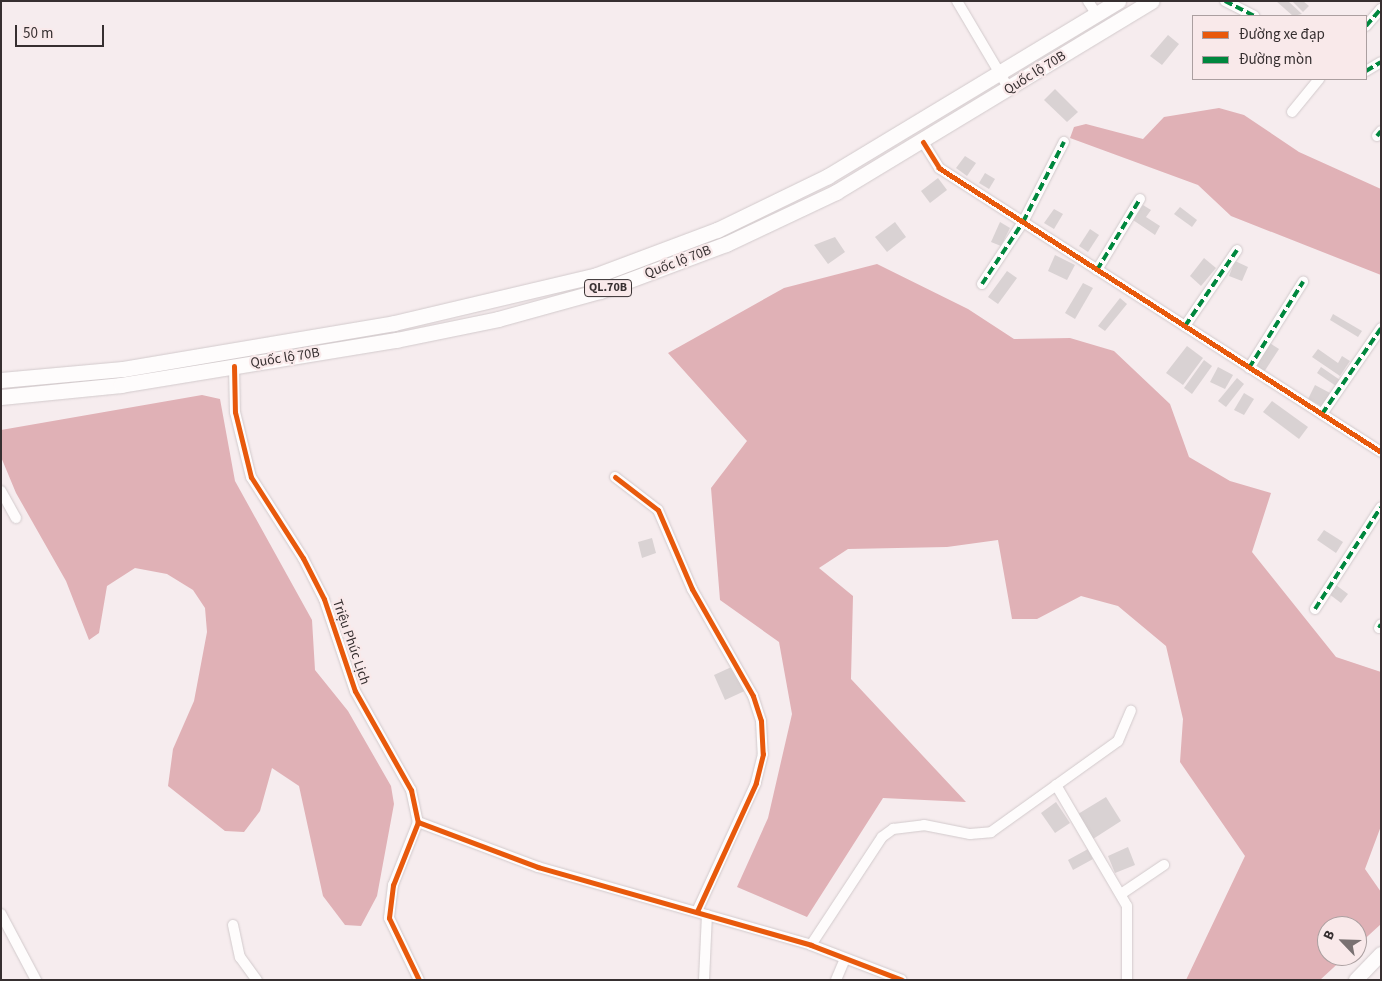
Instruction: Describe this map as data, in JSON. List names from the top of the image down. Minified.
{"streets":{"main road":["Quốc lộ 70B","QL.70B"],"street":["Triệu Phúc Lịch"]},"crossings":[["Quốc lộ 70B","Triệu Phúc Lịch"]],"legend":["Đường xe đạp","Đường mòn"],"scale_bar":"50 m","north":"top left"}
